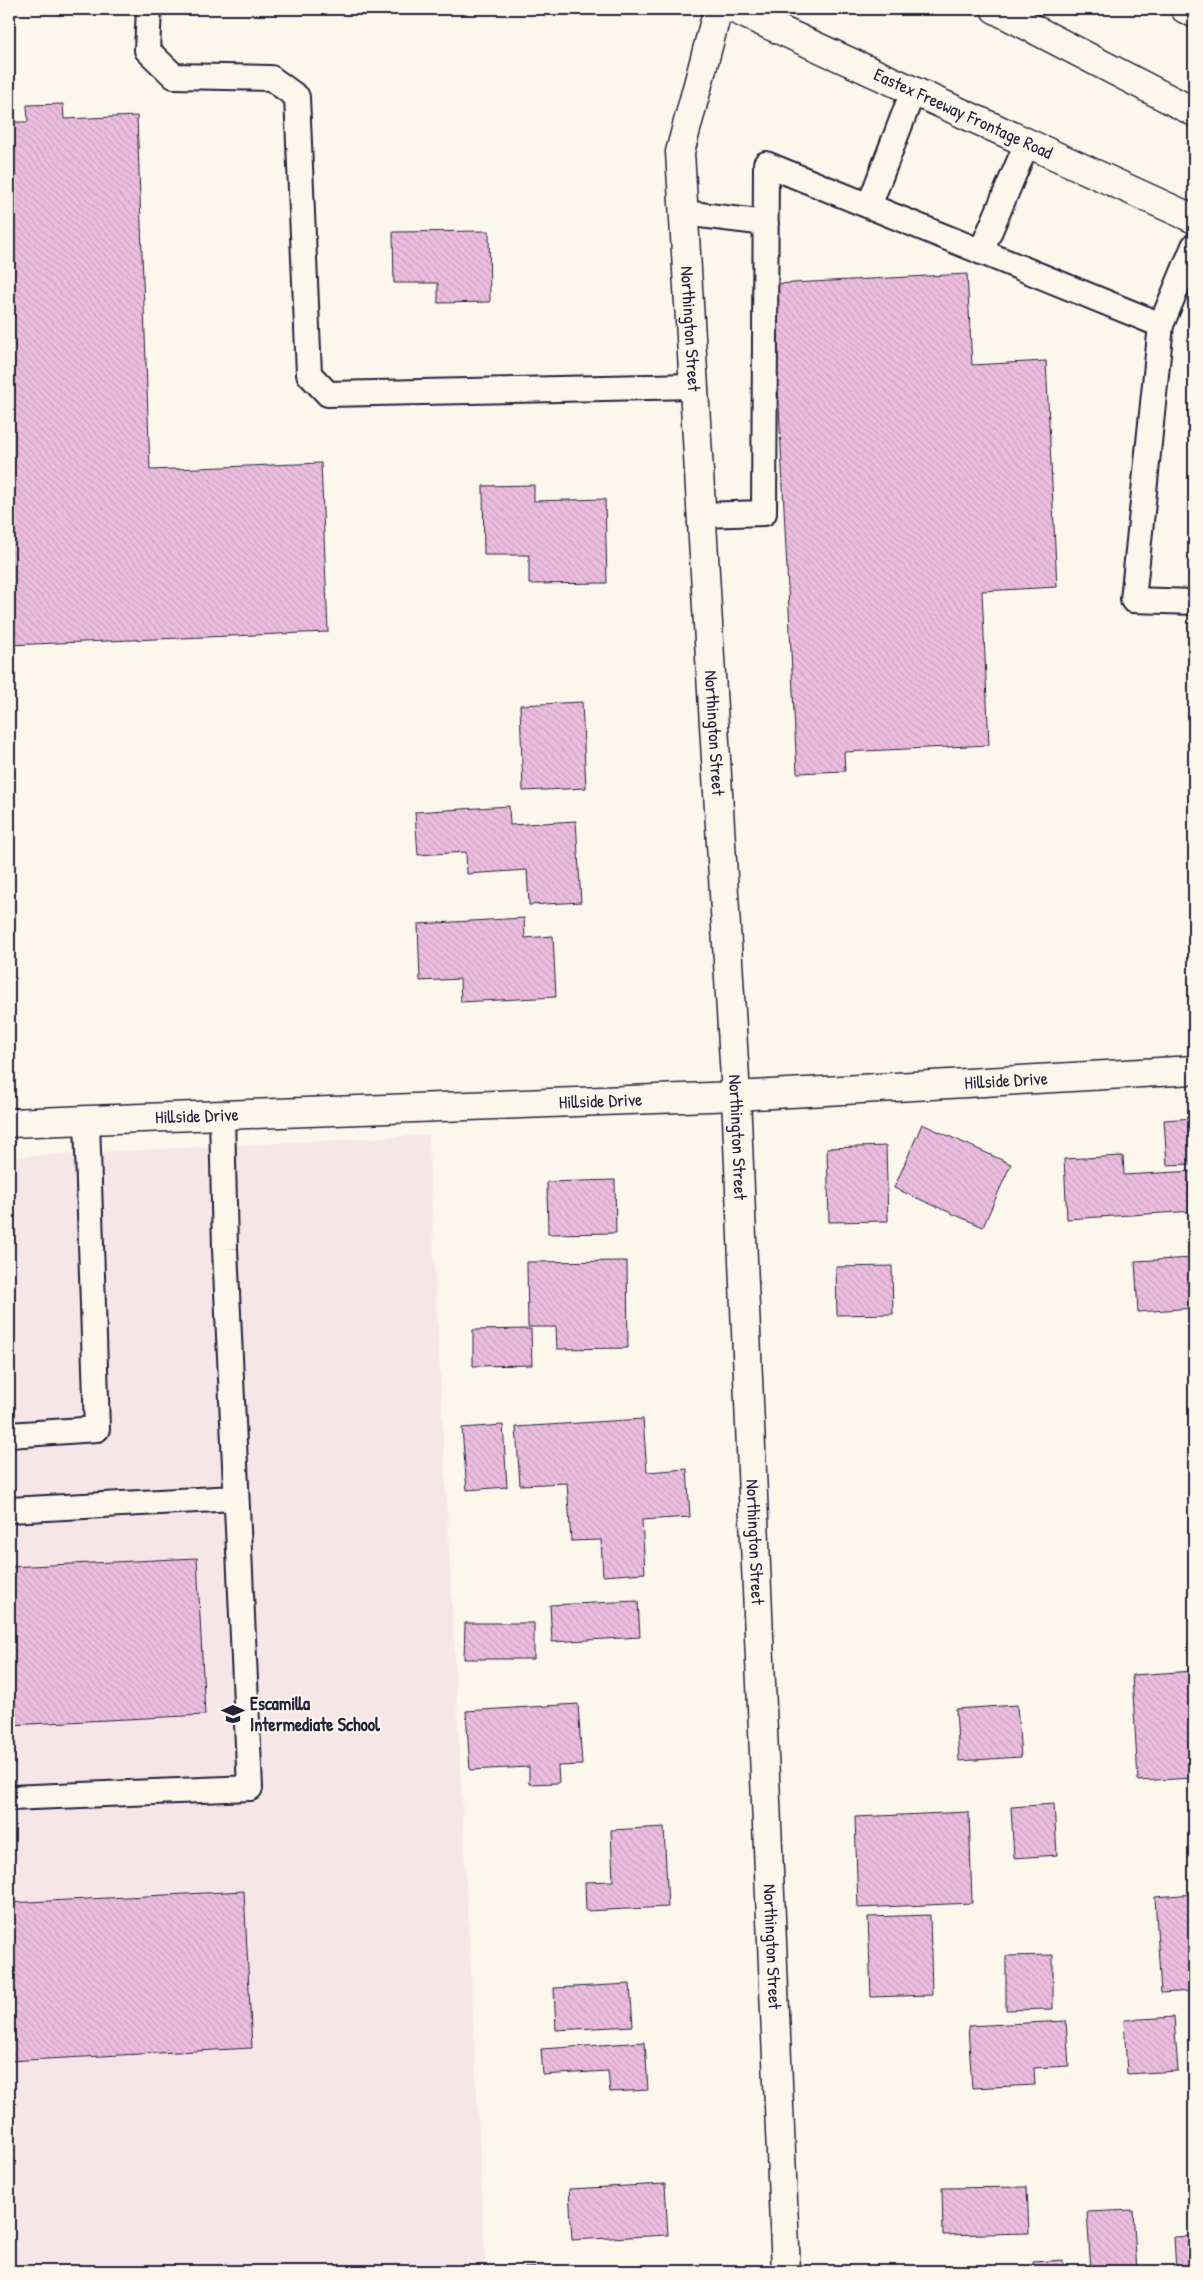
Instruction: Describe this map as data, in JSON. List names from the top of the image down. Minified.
{"streets":{"main road":["Eastex Freeway Frontage Road","Northington Street","Hillside Drive"]},"crossings":[["Northington Street","Hillside Drive"]],"places":{"school or university":["Escamilla Intermediate School"]}}
